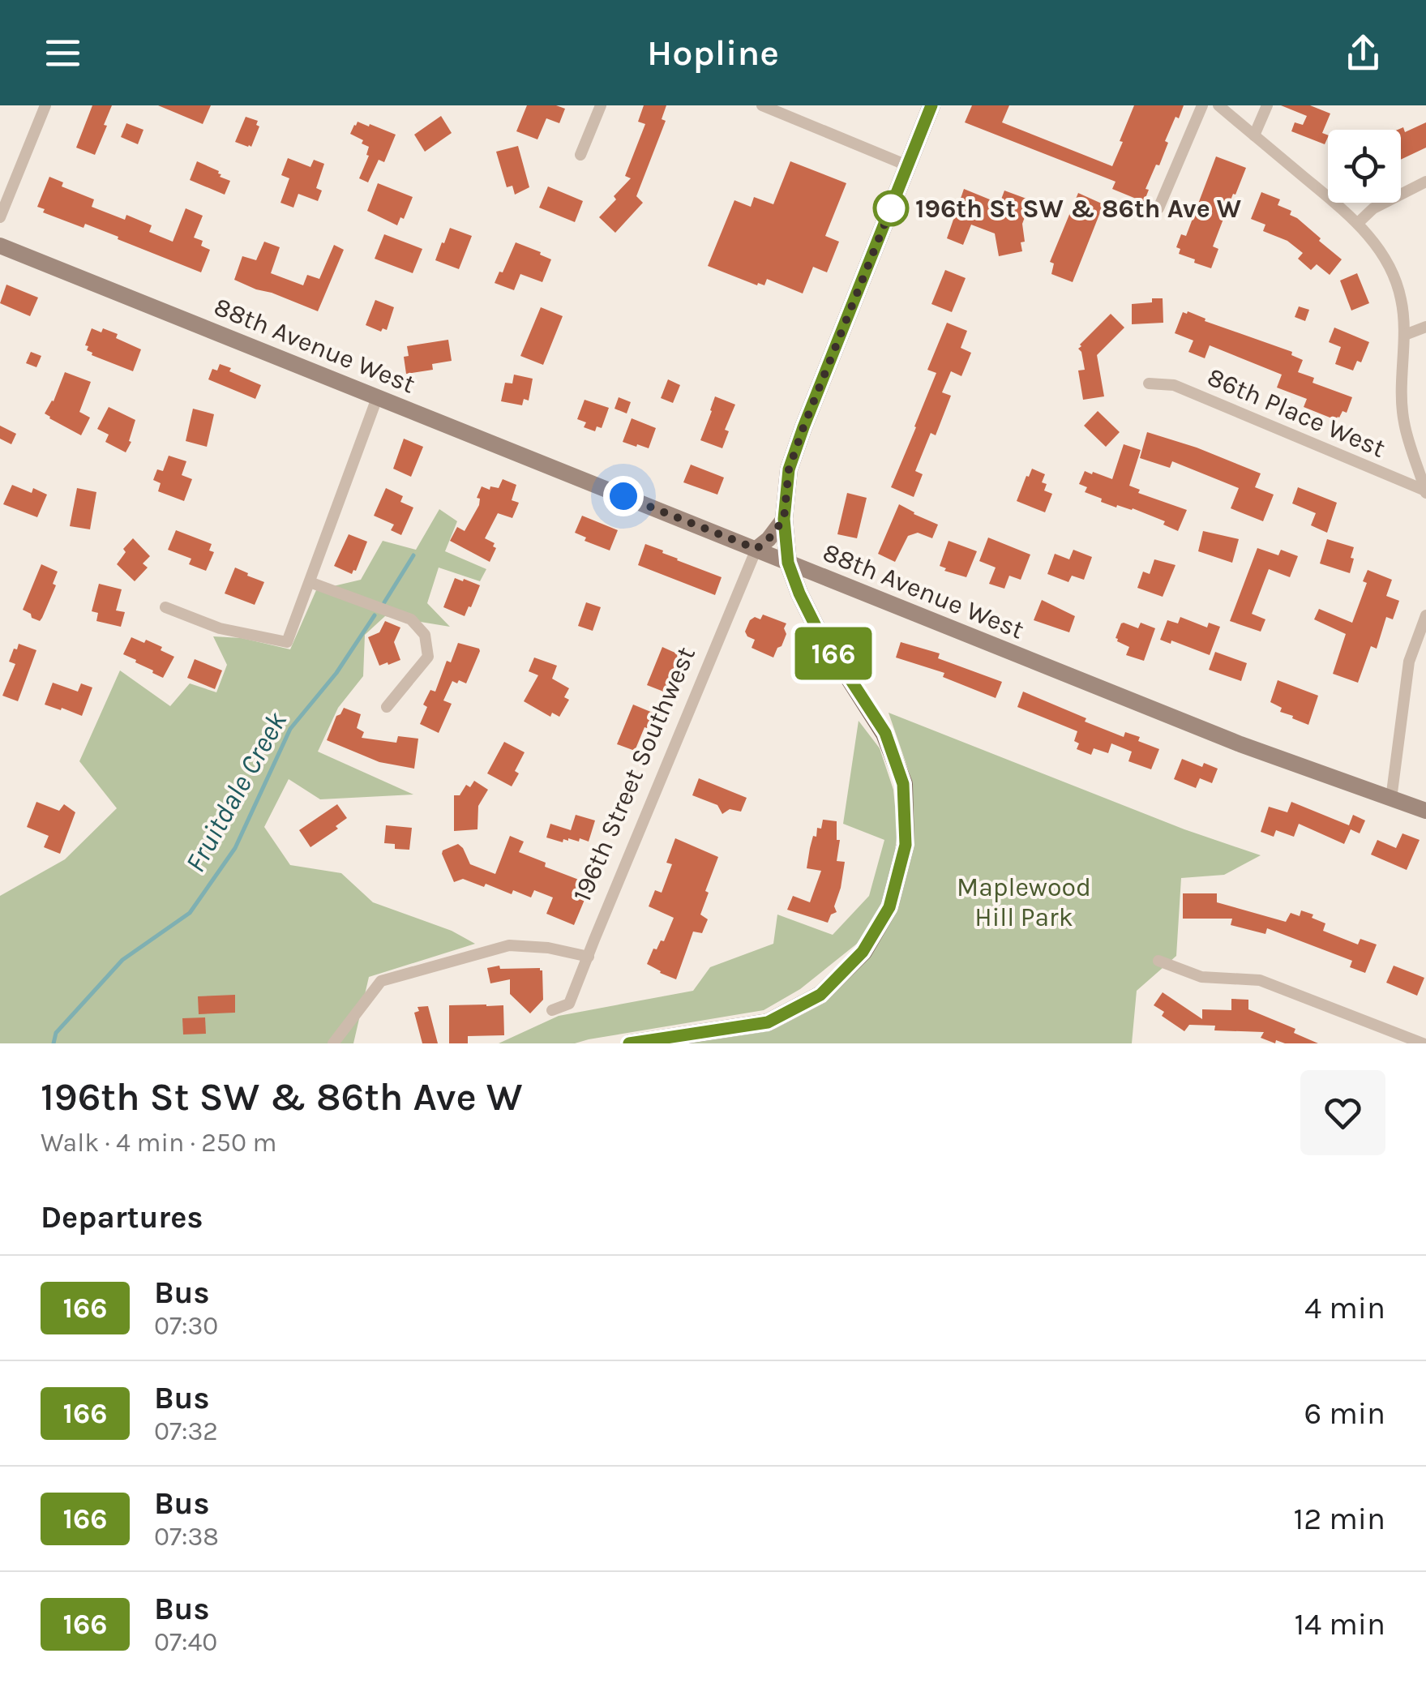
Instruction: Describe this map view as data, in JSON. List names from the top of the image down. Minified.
{"streets":{"street":["88th Avenue West","86th Place West","196th Street Southwest"]},"crossings":[["88th Avenue West","196th Street Southwest"]],"water":["Fruitdale Creek"],"parks":["Maplewood Hill Park"],"places":["196th St SW & 86th Ave W"],"lines":["bus line 166"],"page":{"header":"Hopline","on_map":"166","heading":[["196th St SW & 86th Ave W","Walk · 4 min · 250 m"],"Departures"],"list":[{"mark":"166","name":"Bus","note":"07:30","value":"4 min"},{"mark":"166","name":"Bus","note":"07:32","value":"6 min"},{"mark":"166","name":"Bus","note":"07:38","value":"12 min"},{"mark":"166","name":"Bus","note":"07:40","value":"14 min"}]}}
